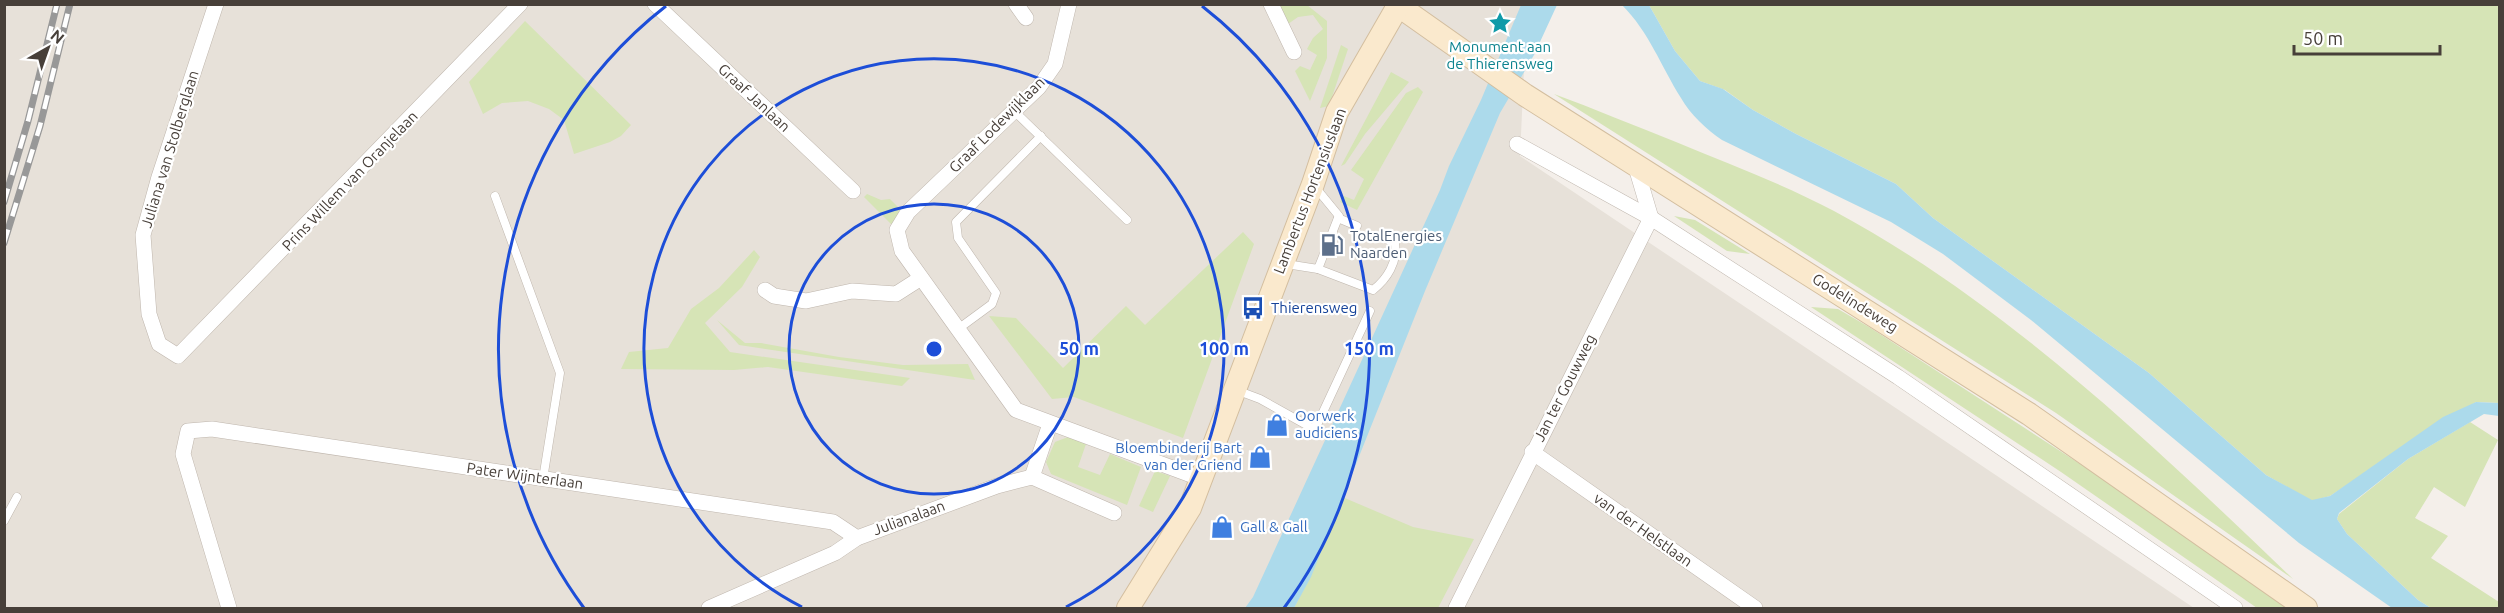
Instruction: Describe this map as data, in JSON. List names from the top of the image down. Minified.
{"streets":{"main road":["Lambertus Hortensiuslaan","Godelindeweg"],"street":["Graaf Janlaan","Graaf Lodewijklaan","Juliana van Stolberglaan","Prins Willem van Oranjelaan","Jan ter Gouwweg","Pater Wijnterlaan","Julianalaan","van der Helstlaan"]},"crossings":[["Juliana van Stolberglaan","Prins Willem van Oranjelaan"],["Lambertus Hortensiuslaan","Godelindeweg"],["Jan ter Gouwweg","van der Helstlaan"],["Pater Wijnterlaan","Julianalaan"]],"places":{"place":["Monument aan de Thierensweg"],"fuel station":["TotalEnergies Naarden"],"bus stop":["Thierensweg"],"shop":["Oorwerk audiciens","Bloembinderij Bart van der Griend","Gall & Gall"]},"scale_bar":"50 m","north":"top right","rings":["50 m","100 m","150 m"]}
